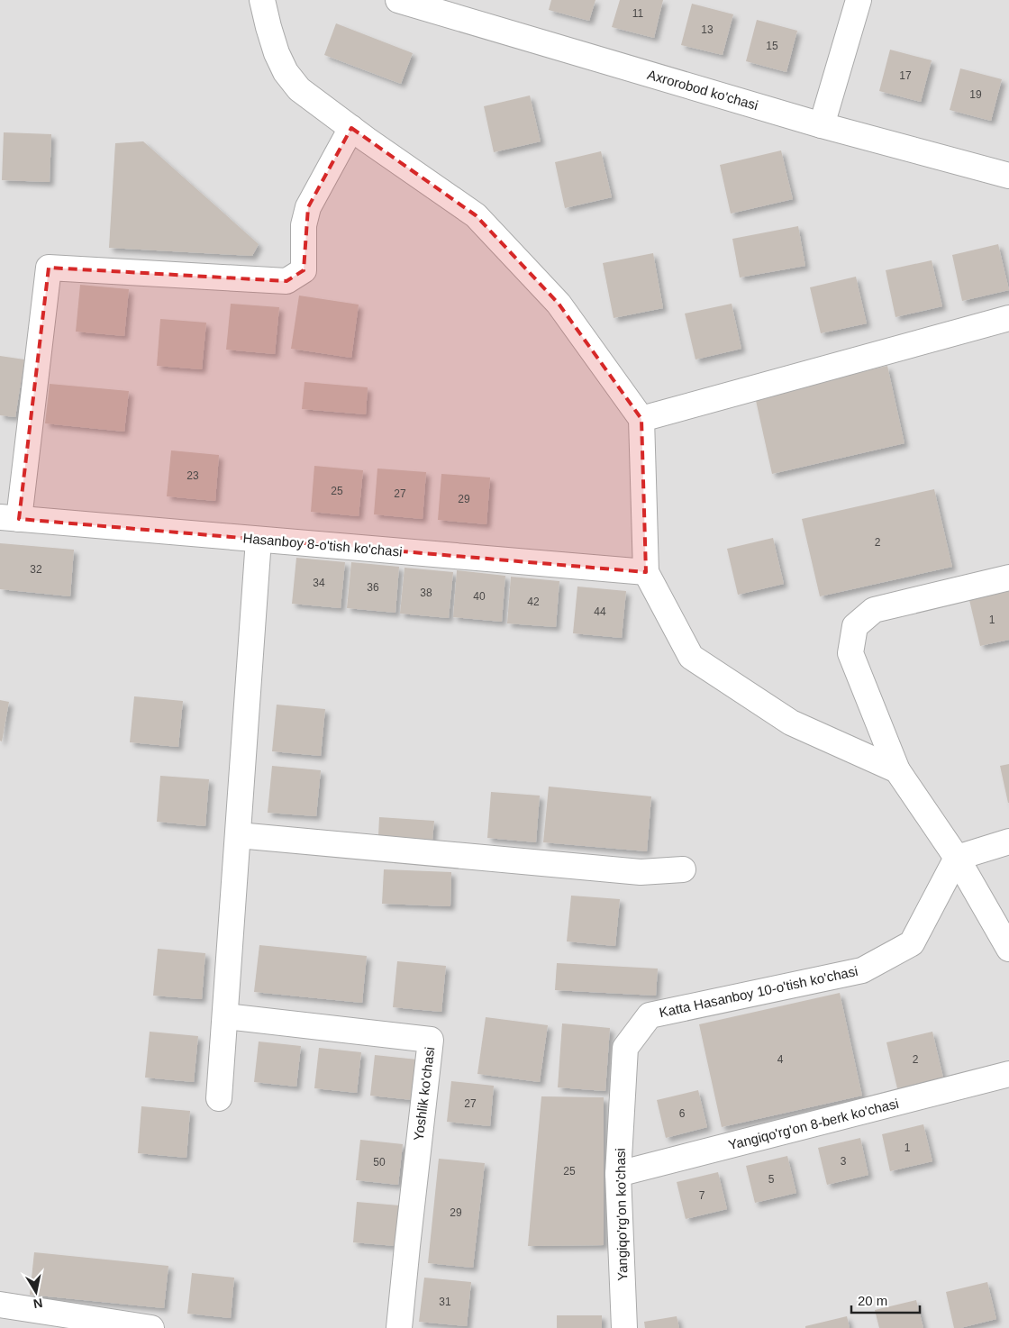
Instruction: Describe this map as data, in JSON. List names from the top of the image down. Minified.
{"streets":{"street":["Axrorobod ko'chasi","Hasanboy 8-o'tish ko'chasi","Katta Hasanboy 10-o'tish ko'chasi","Yoshlik ko'chasi","Yangiqo'rg'on 8-berk ko'chasi","Yangiqo'rg'on ko'chasi"]},"crossings":[["Katta Hasanboy 10-o'tish ko'chasi","Yangiqo'rg'on ko'chasi"],["Yangiqo'rg'on 8-berk ko'chasi","Yangiqo'rg'on ko'chasi"]],"house_numbers":["11","13","15","17","19","23","25","27","29","2","32","34","36","38","40","42","44","1","4","2","27","6","1","3","50","25","5","7","29","31"],"scale_bar":"20 m","north":"bottom"}
